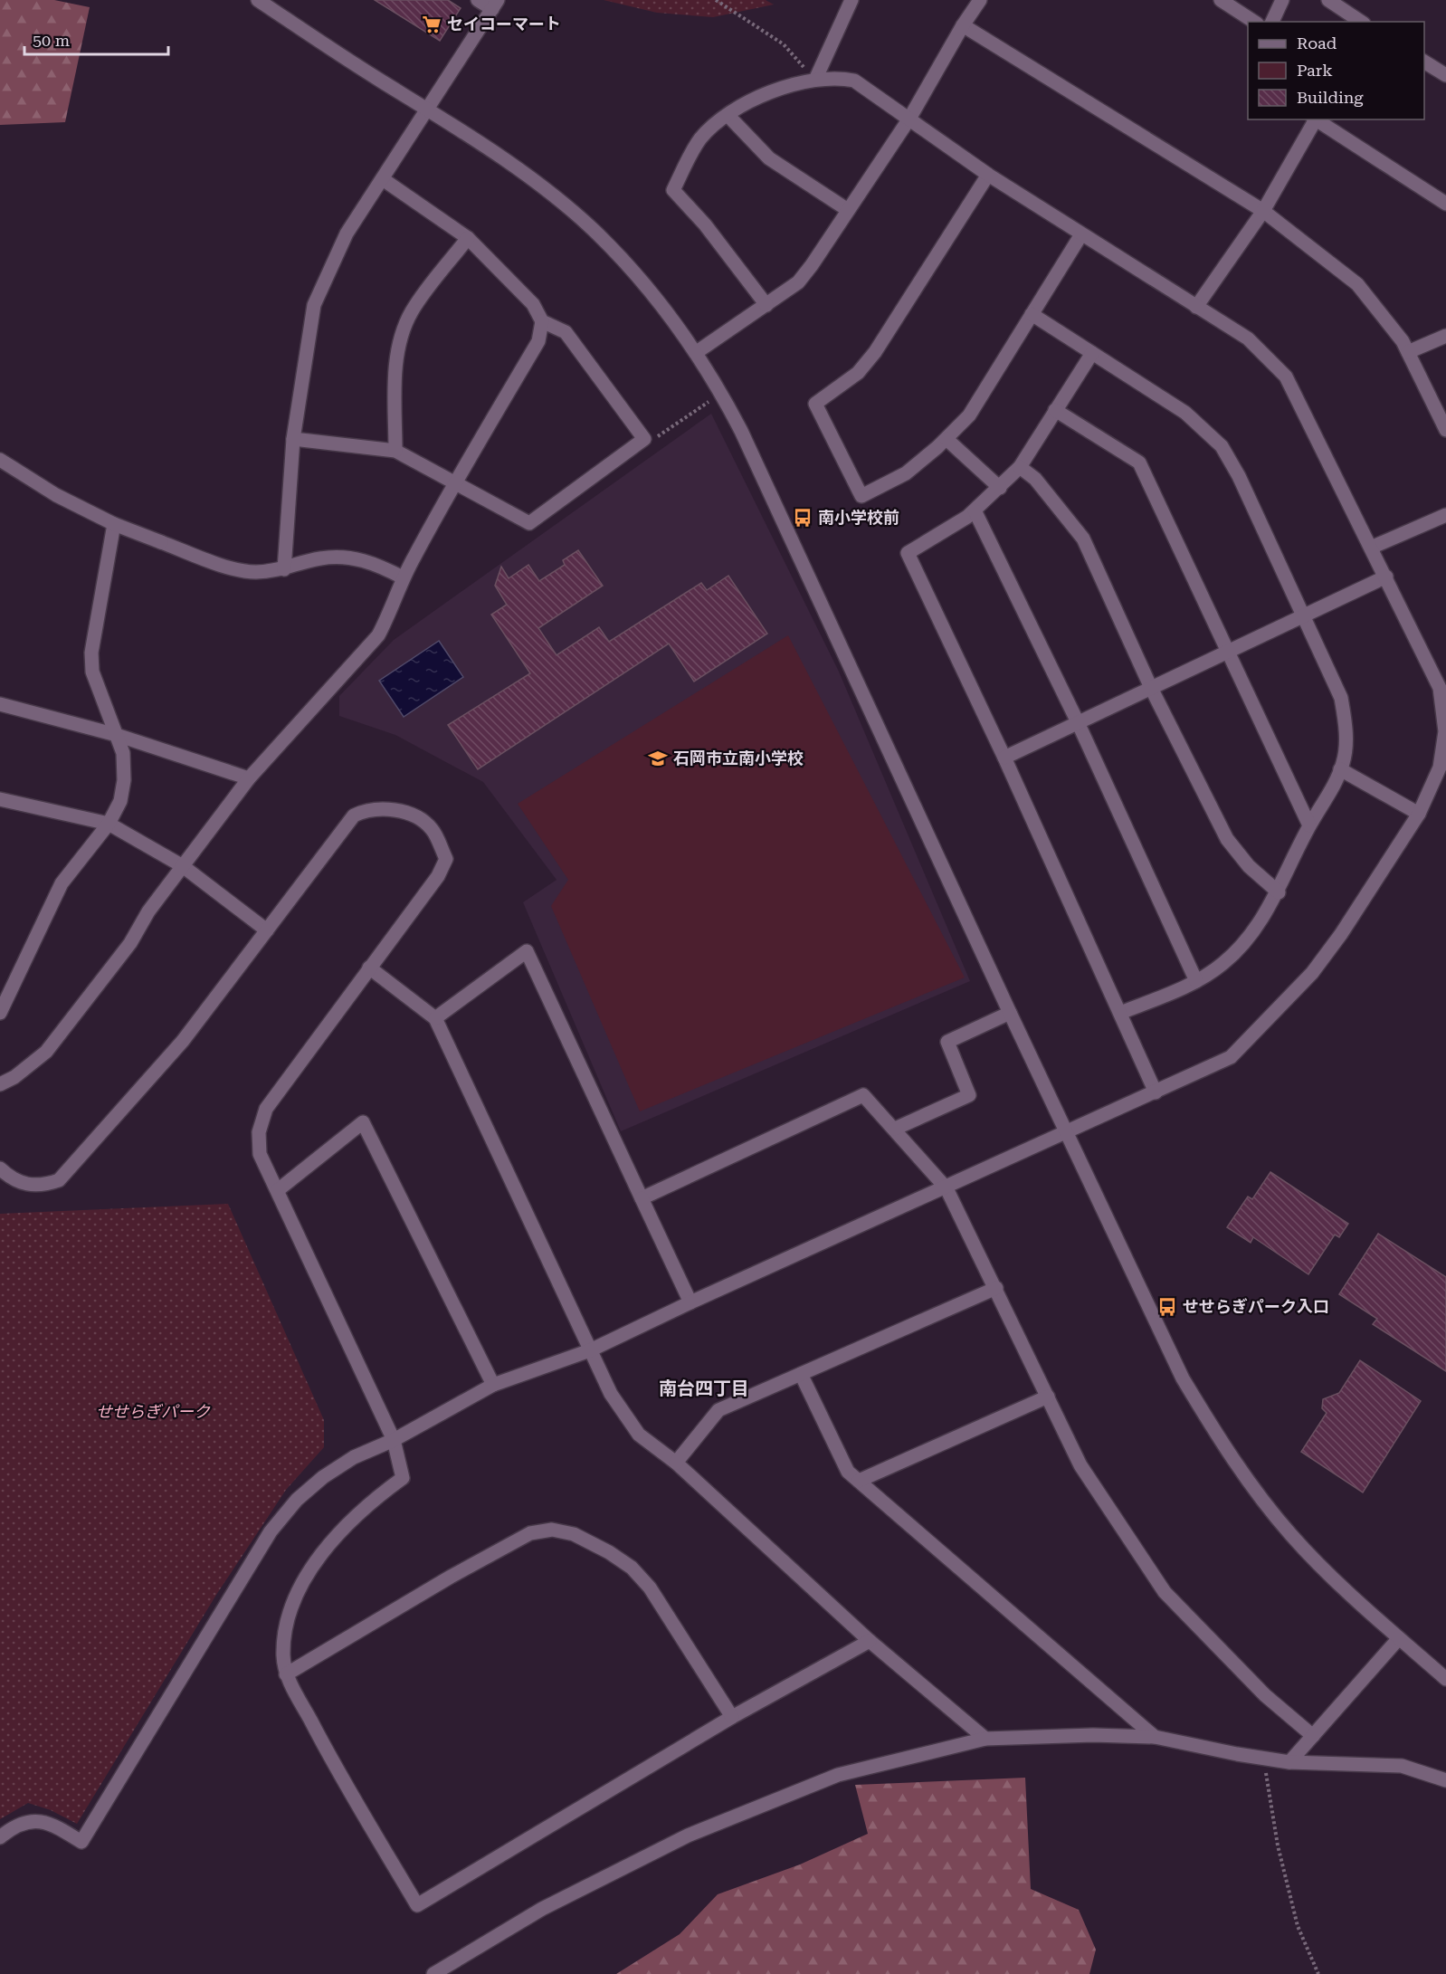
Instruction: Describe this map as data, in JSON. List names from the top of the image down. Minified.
{"districts":["南台四丁目"],"parks":["せせらぎパーク"],"places":{"supermarket":["セイコーマート"],"bus stop":["南小学校前","せせらぎパーク入口"],"school or university":["石岡市立南小学校"]},"legend":["Road","Park","Building"],"scale_bar":"50 m"}
